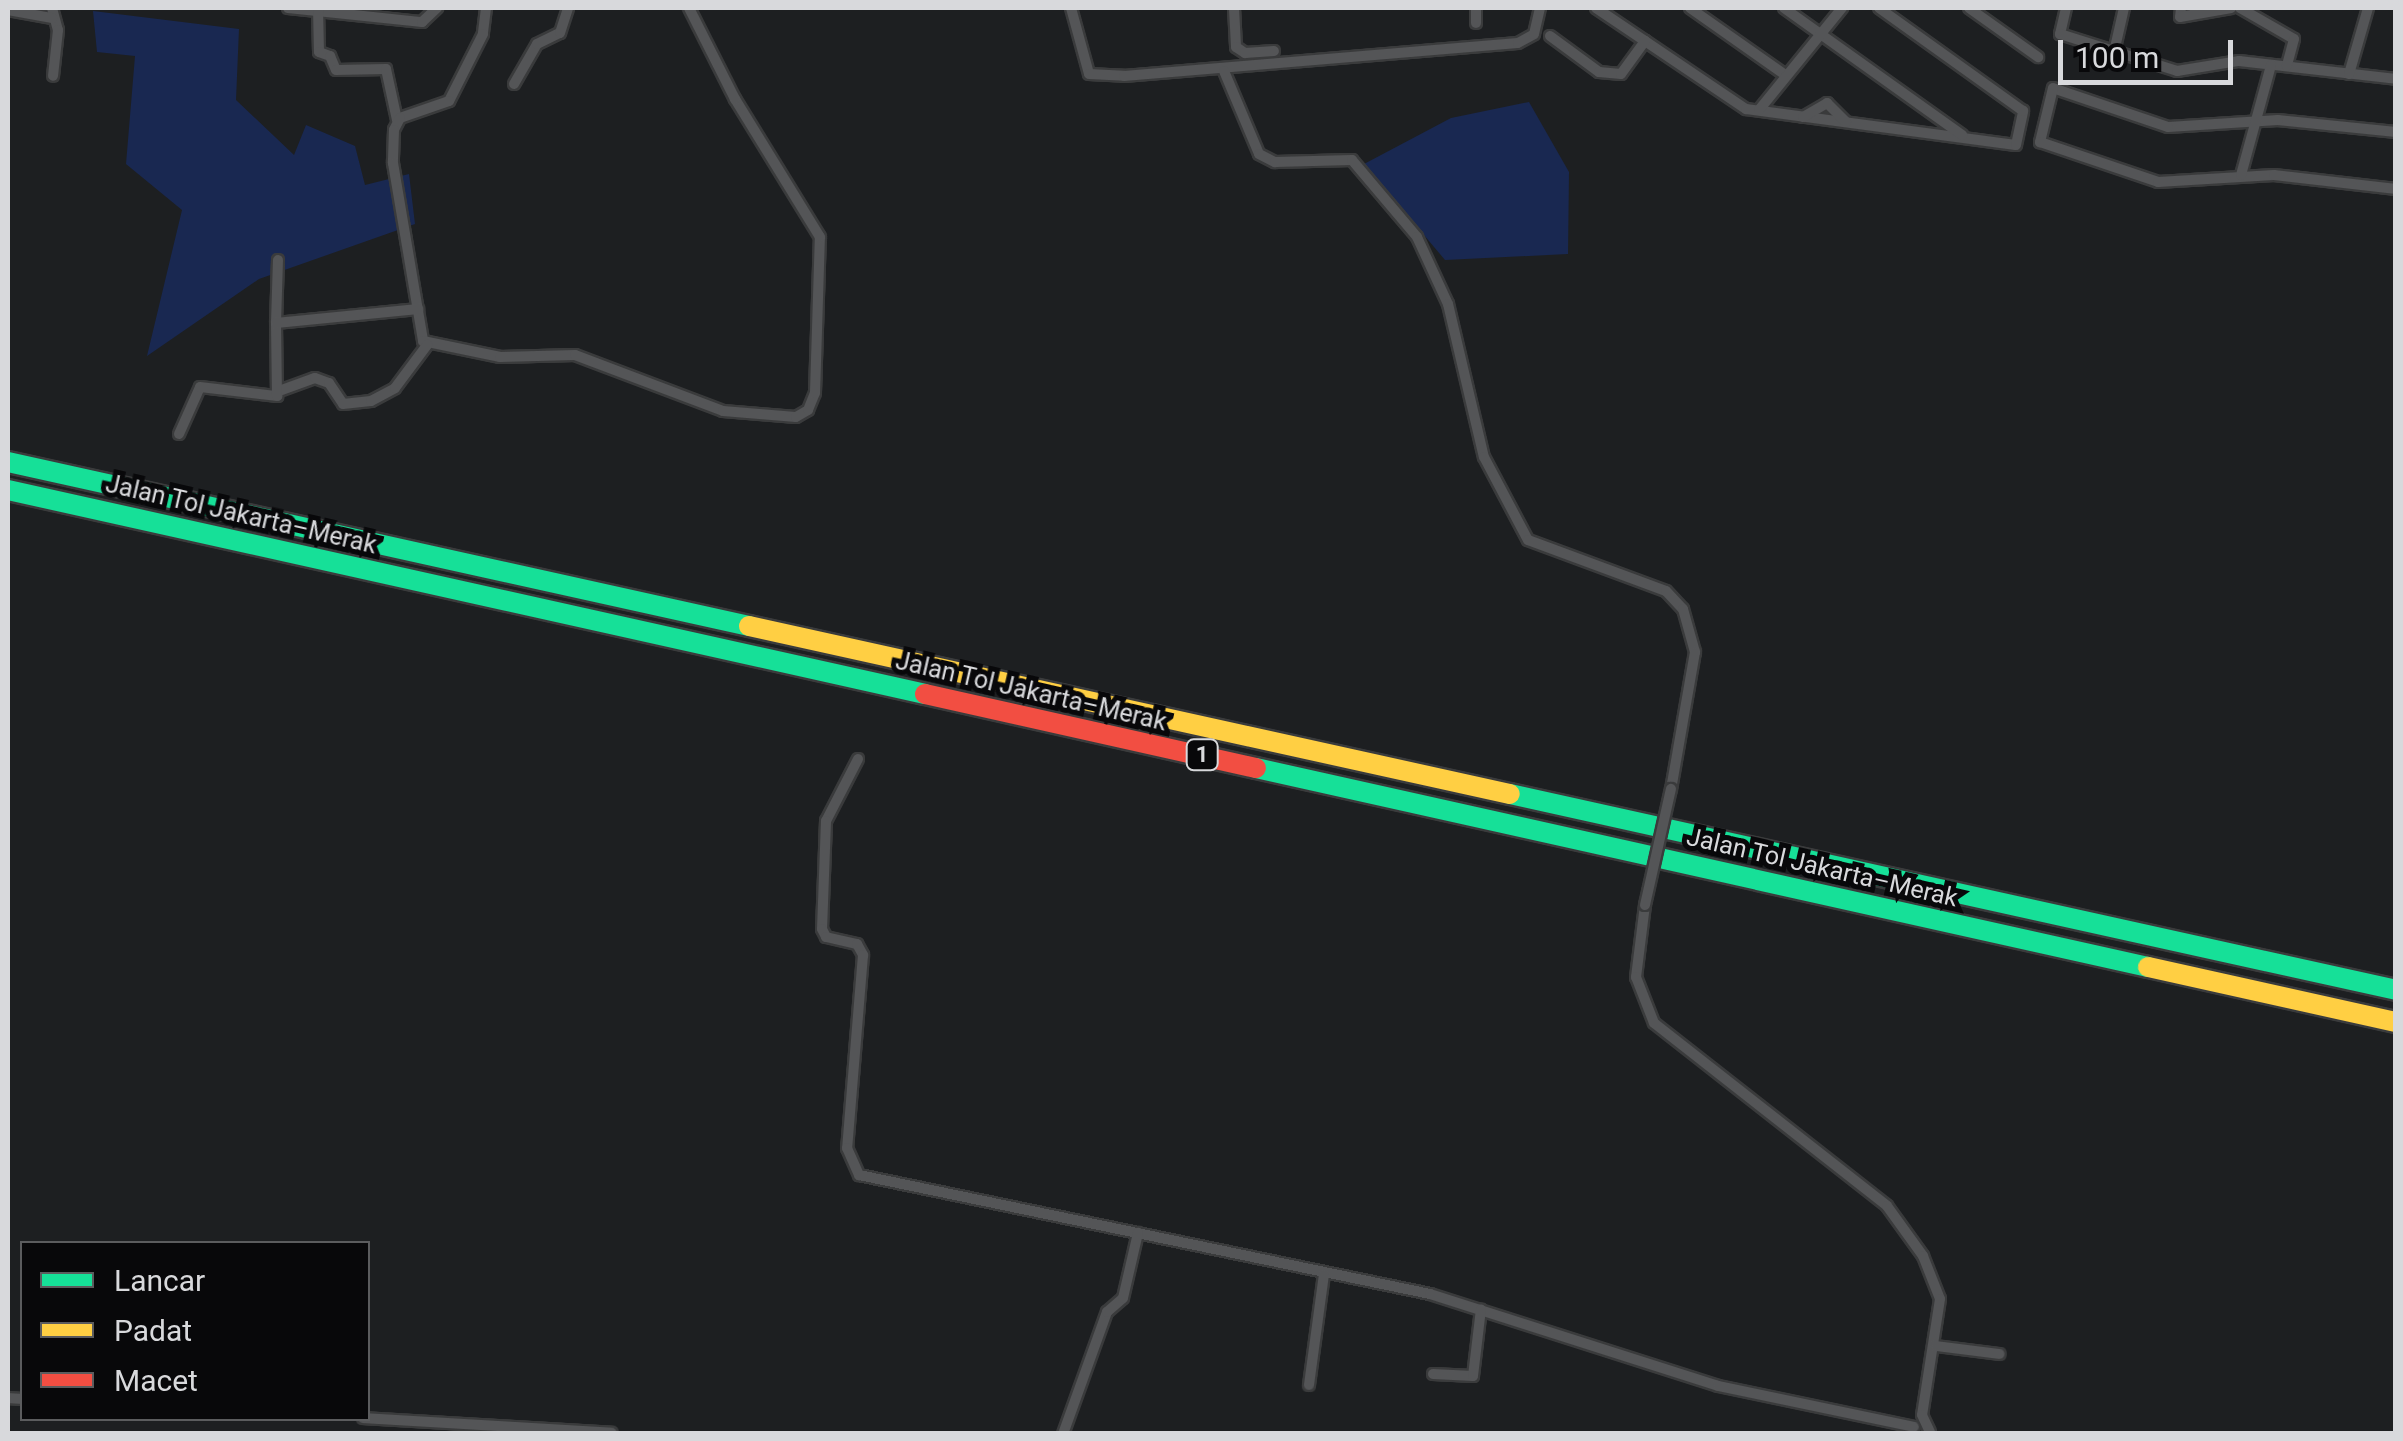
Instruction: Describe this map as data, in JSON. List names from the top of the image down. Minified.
{"streets":{"highway":["Jalan Tol Jakarta–Merak","1"]},"legend":["Lancar","Padat","Macet"],"scale_bar":"100 m"}
